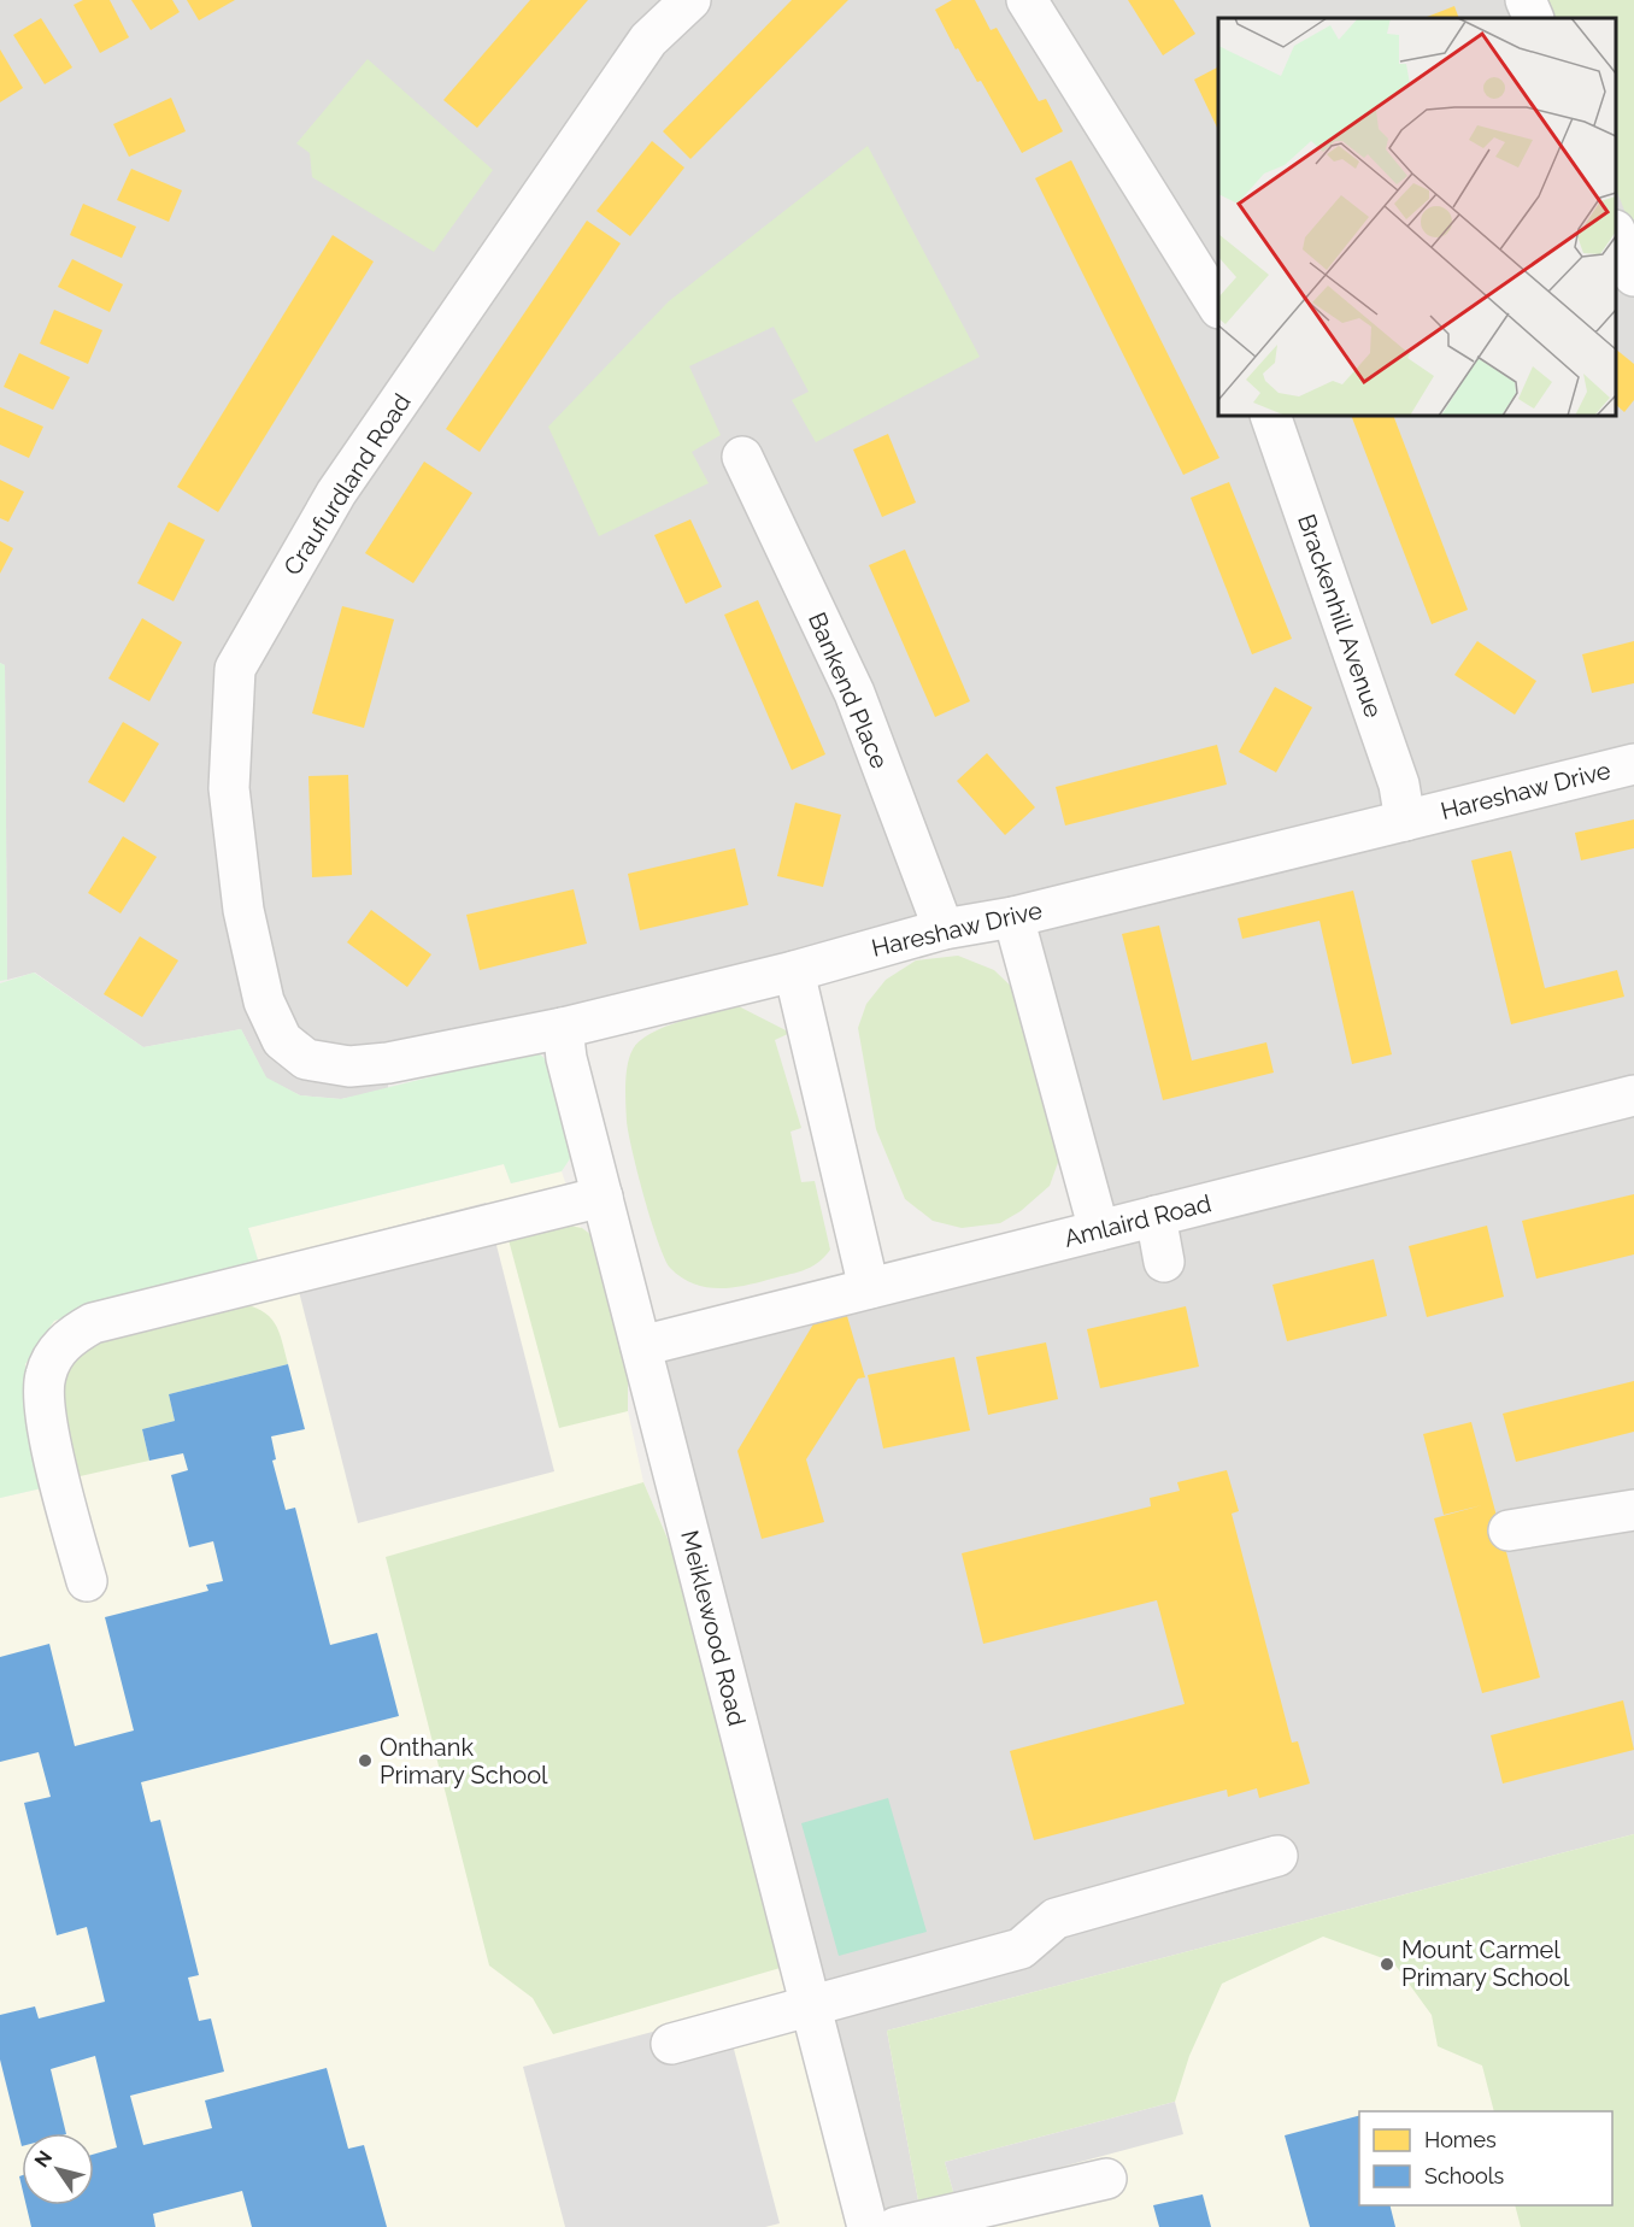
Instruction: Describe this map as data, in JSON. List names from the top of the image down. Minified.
{"streets":{"street":["Craufurdland Road","Brackenhill Avenue","Bankend Place","Hareshaw Drive","Amlaird Road","Meiklewood Road"]},"crossings":[["Craufurdland Road","Hareshaw Drive"],["Brackenhill Avenue","Hareshaw Drive"],["Bankend Place","Hareshaw Drive"],["Hareshaw Drive","Meiklewood Road"],["Amlaird Road","Meiklewood Road"]],"places":["Onthank Primary School","Mount Carmel Primary School"],"legend":["Homes","Schools"],"north":"top left"}
